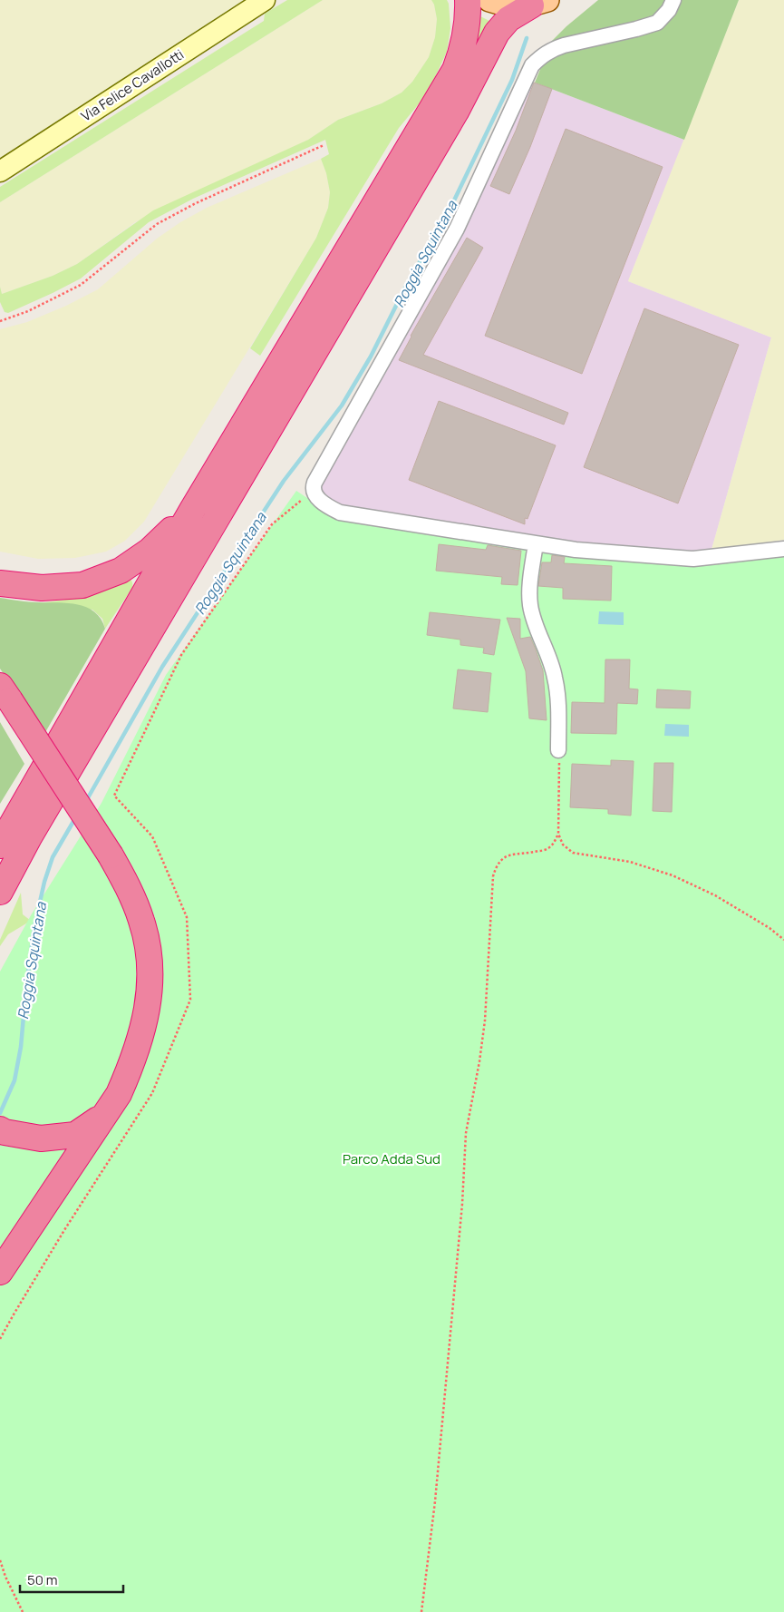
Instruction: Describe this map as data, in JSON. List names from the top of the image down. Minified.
{"streets":{"street":["Via Felice Cavallotti"]},"water":["Roggia Squintana"],"parks":["Parco Adda Sud"],"scale_bar":"50 m"}
